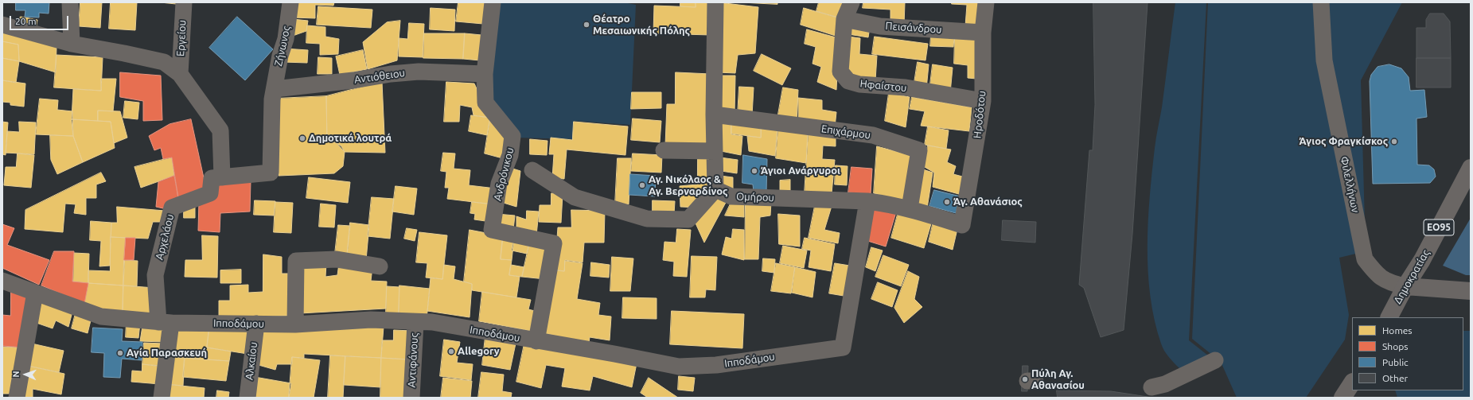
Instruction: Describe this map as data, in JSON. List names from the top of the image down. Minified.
{"streets":{"main road":["ΕΟ95","Δημοκρατίας"],"street":["Πεισάνδρου","Εργείου","Ζήνωνος","Αντιόθειου","Ηφαίστου","Ηροδότου","Επιχάρμου","Ανδρόνικου","Φιλελλήνων","Ομήρου","Αρχελάου","Ιπποδάμου","Αντιφάνους","Αλκαίου"]},"crossings":[["Πεισάνδρου","Ηφαίστου"],["Πεισάνδρου","Ηροδότου"],["Ζήνωνος","Αντιόθειου"],["Ζήνωνος","Αρχελάου"],["Αντιόθειου","Ανδρόνικου"],["Ηφαίστου","Ηροδότου"],["Ηροδότου","Ομήρου"],["Επιχάρμου","Ομήρου"],["Ανδρόνικου","Ιπποδάμου"],["Φιλελλήνων","Δημοκρατίας"],["Ομήρου","Ιπποδάμου"],["Αρχελάου","Ιπποδάμου"],["Ιπποδάμου","Αντιφάνους"],["Ιπποδάμου","Αλκαίου"]],"places":["Θέατρο Μεσαιωνικής Πόλης","Δημοτικά λουτρά","Άγιος Φραγκίσκος","Άγιοι Ανάργυροι","Αγ. Νικόλαος & Αγ. Βερναρδίνος","Άγ. Αθανάσιος","Allegory","Αγία Παρασκευή","Πύλη Αγ. Αθανασίου"],"legend":["Homes","Shops","Public","Other"],"scale_bar":"20 m","north":"left"}
